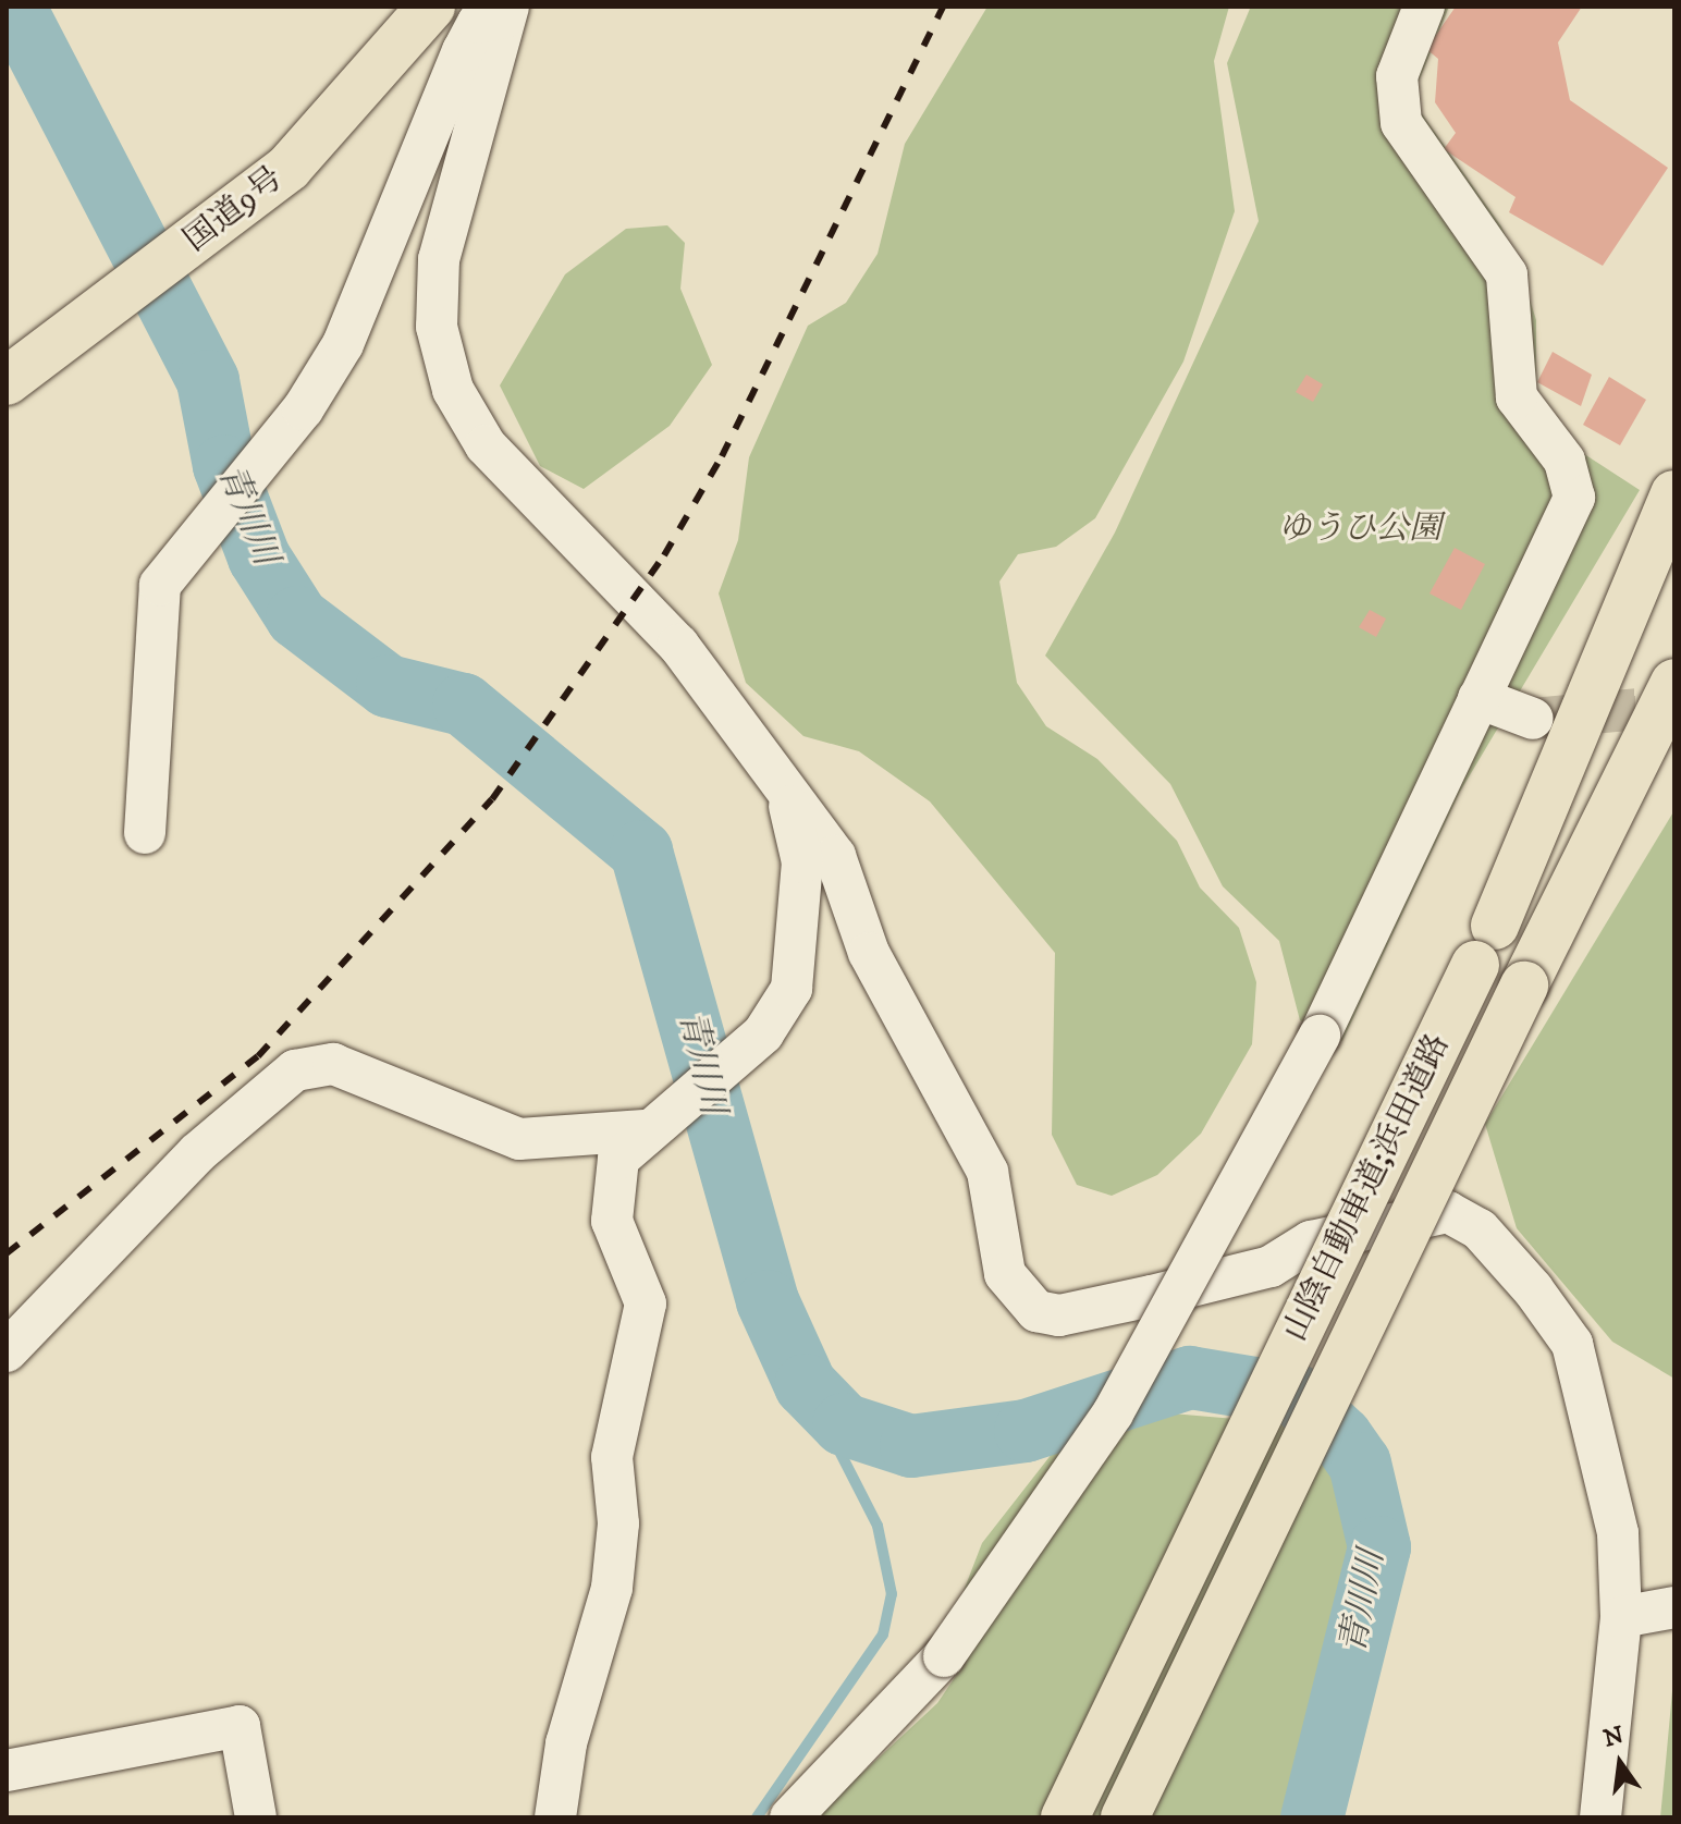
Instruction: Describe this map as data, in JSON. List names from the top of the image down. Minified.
{"streets":{"highway":["国道9号","山陰自動車道;浜田道路"]},"water":["青川川"],"parks":["ゆうひ公園"],"north":"top"}
